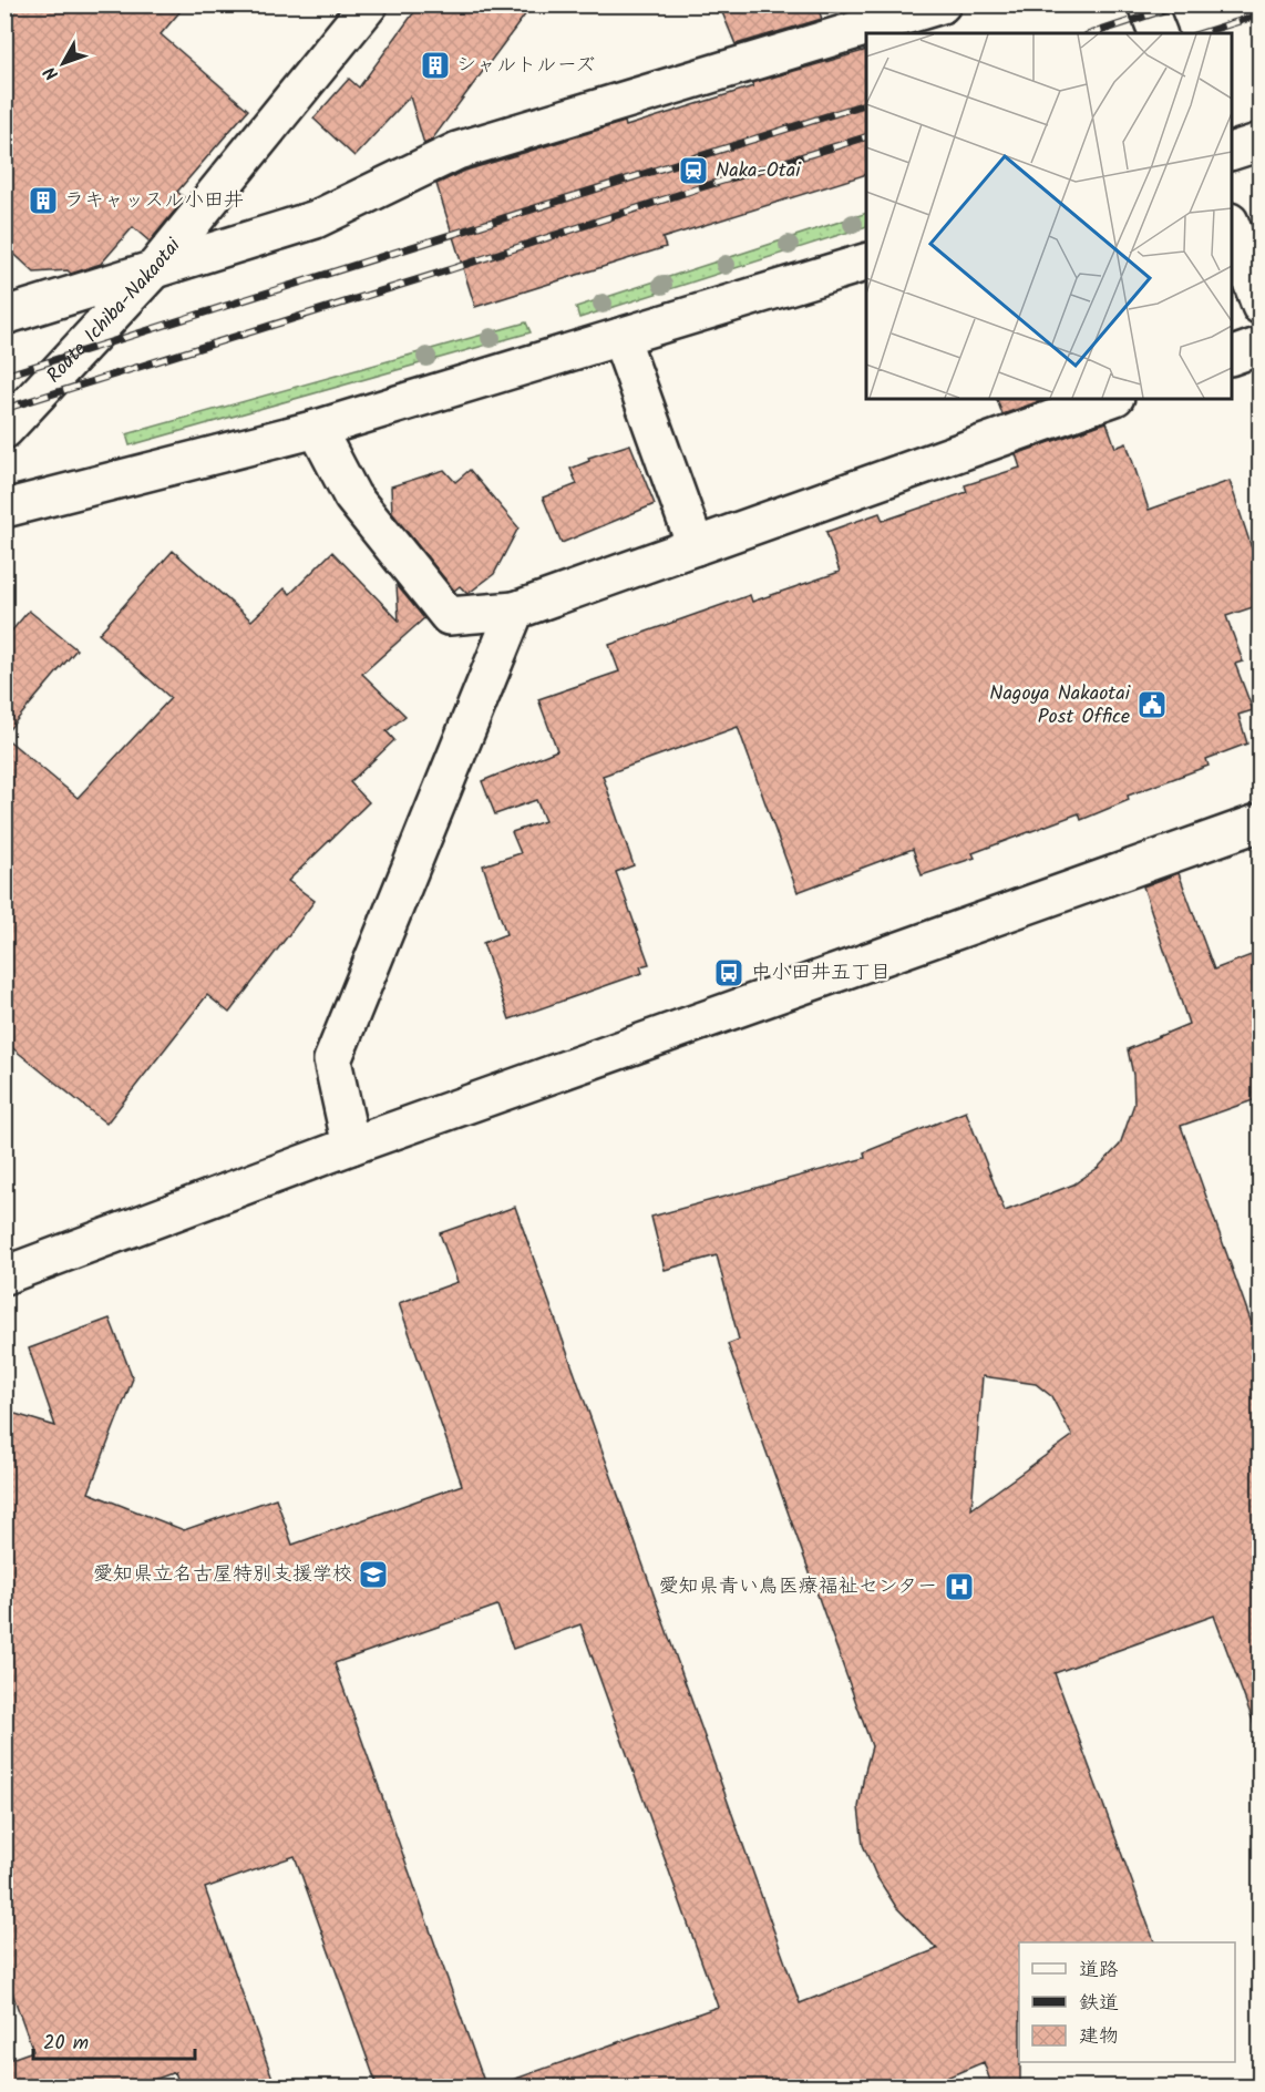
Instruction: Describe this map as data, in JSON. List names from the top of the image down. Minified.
{"streets":{"street":["Route Ichiba-Nakaotai"]},"places":{"building":["シャルトルーズ","ラキャッスル小田井"],"station":["Naka-Otai"],"public building":["Nagoya Nakaotai Post Office"],"bus stop":["中小田井五丁目"],"school or university":["愛知県立名古屋特別支援学校"],"hospital":["愛知県青い鳥医療福祉センター"]},"legend":["道路","鉄道","建物"],"scale_bar":"20 m","north":"bottom left"}
